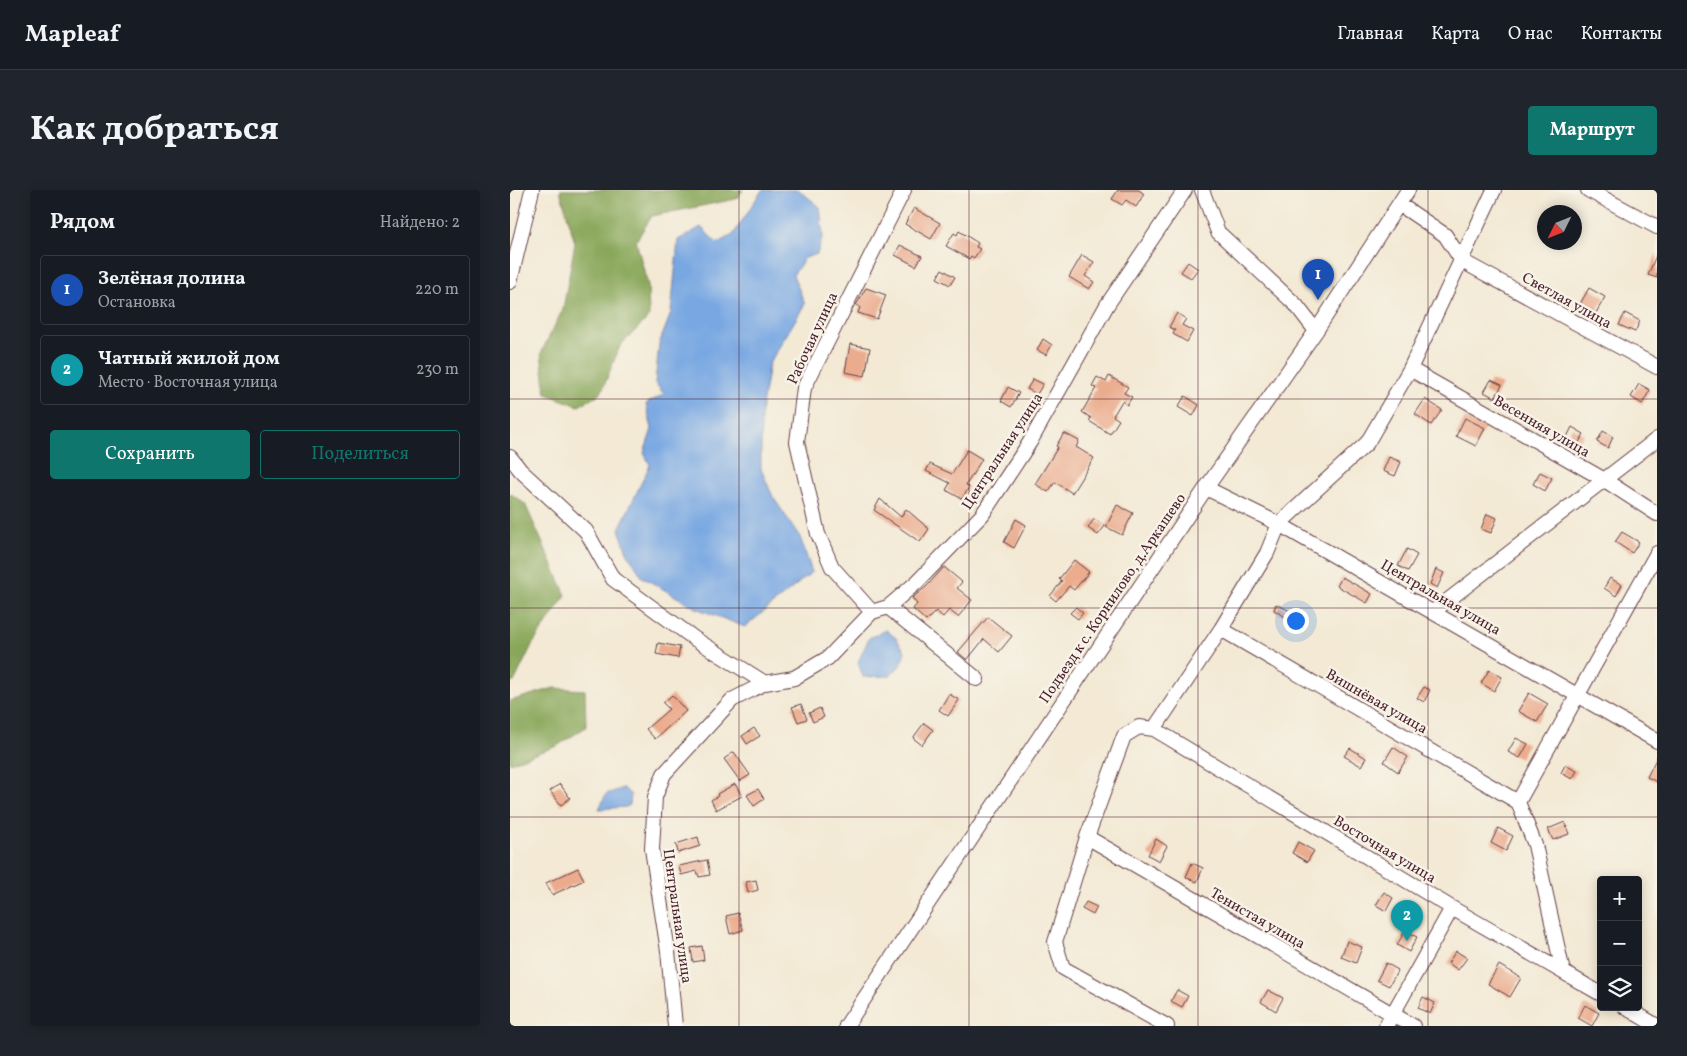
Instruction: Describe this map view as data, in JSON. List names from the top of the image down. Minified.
{"streets":{"street":["Светлая улица","Рабочая улица","Весенняя улица","Центральная улица","Подъезд к с. Корнилово, д.Аркашево","Вишнёвая улица","Восточная улица","Тенистая улица"]},"crossings":[["Рабочая улица","Центральная улица"],["Центральная улица","Подъезд к с. Корнилово, д.Аркашево"]],"north":"bottom left","page":{"header":"Mapleaf","nav":["Главная","Карта","О нас","Контакты"],"title":"Как добраться","buttons":["Маршрут",["Сохранить","Поделиться"]],"heading":["Рядом","Найдено: 2"],"list":[{"mark":"1","name":"Зелёная долина","note":"Остановка","value":"220 m"},{"mark":"2","name":"Чатный жилой дом","note":"Место · Восточная улица","value":"230 m"}],"pins":["1","2"],"map_buttons":["+","−"]}}
